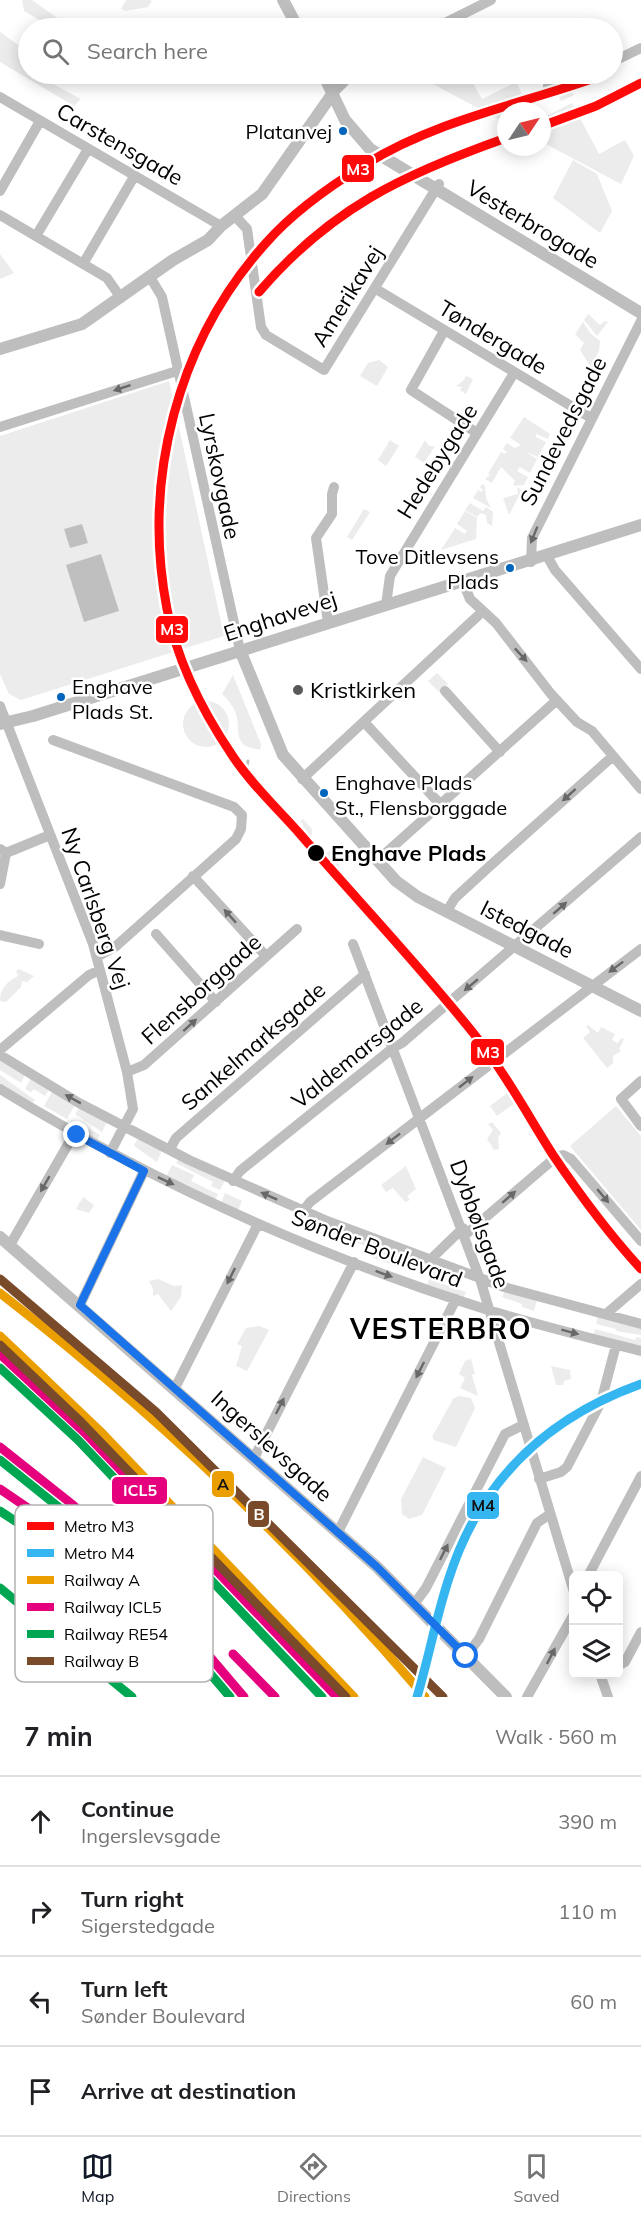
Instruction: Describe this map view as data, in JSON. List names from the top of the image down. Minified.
{"streets":{"street":["Carstensgade","Vesterbrogade","Amerikavej","Tøndergade","Sundevedsgade","Hedebygade","Lyrskovgade","Enghavevej","Ny Carlsberg Vej","Istedgade","Flensborggade","Sankelmarksgade","Valdemarsgade","Dybbølsgade","Sønder Boulevard","Ingerslevsgade"]},"crossings":[["Vesterbrogade","Amerikavej"],["Amerikavej","Tøndergade"],["Tøndergade","Sundevedsgade"],["Tøndergade","Hedebygade"],["Sundevedsgade","Enghavevej"],["Hedebygade","Enghavevej"],["Lyrskovgade","Enghavevej"],["Enghavevej","Ny Carlsberg Vej"],["Ny Carlsberg Vej","Flensborggade"],["Ny Carlsberg Vej","Sønder Boulevard"],["Istedgade","Valdemarsgade"],["Sankelmarksgade","Dybbølsgade"],["Sankelmarksgade","Sønder Boulevard"],["Valdemarsgade","Dybbølsgade"],["Valdemarsgade","Sønder Boulevard"],["Dybbølsgade","Sønder Boulevard"]],"one_way":["Sundevedsgade","Flensborggade"],"districts":["VESTERBRO"],"places":["Platanvej","Tove Ditlevsens Plads","Kristkirken","Enghave Plads St.","Enghave Plads St., Flensborggade","Enghave Plads"],"lines":["metro line M3","rail line B","rail line A","rail line ICL5","rail line RE54","metro line M4"],"legend":["Metro M3","Metro M4","Railway A","Railway ICL5","Railway RE54","Railway B"],"north":"top right","page":{"search":"Search here","heading":["7 min","Walk · 560 m"],"list":[["Continue","Ingerslevsgade","390 m"],["Turn right","Sigerstedgade","110 m"],["Turn left","Sønder Boulevard","60 m"],"Arrive at destination"],"nav":["Map","Directions","Saved"]}}
